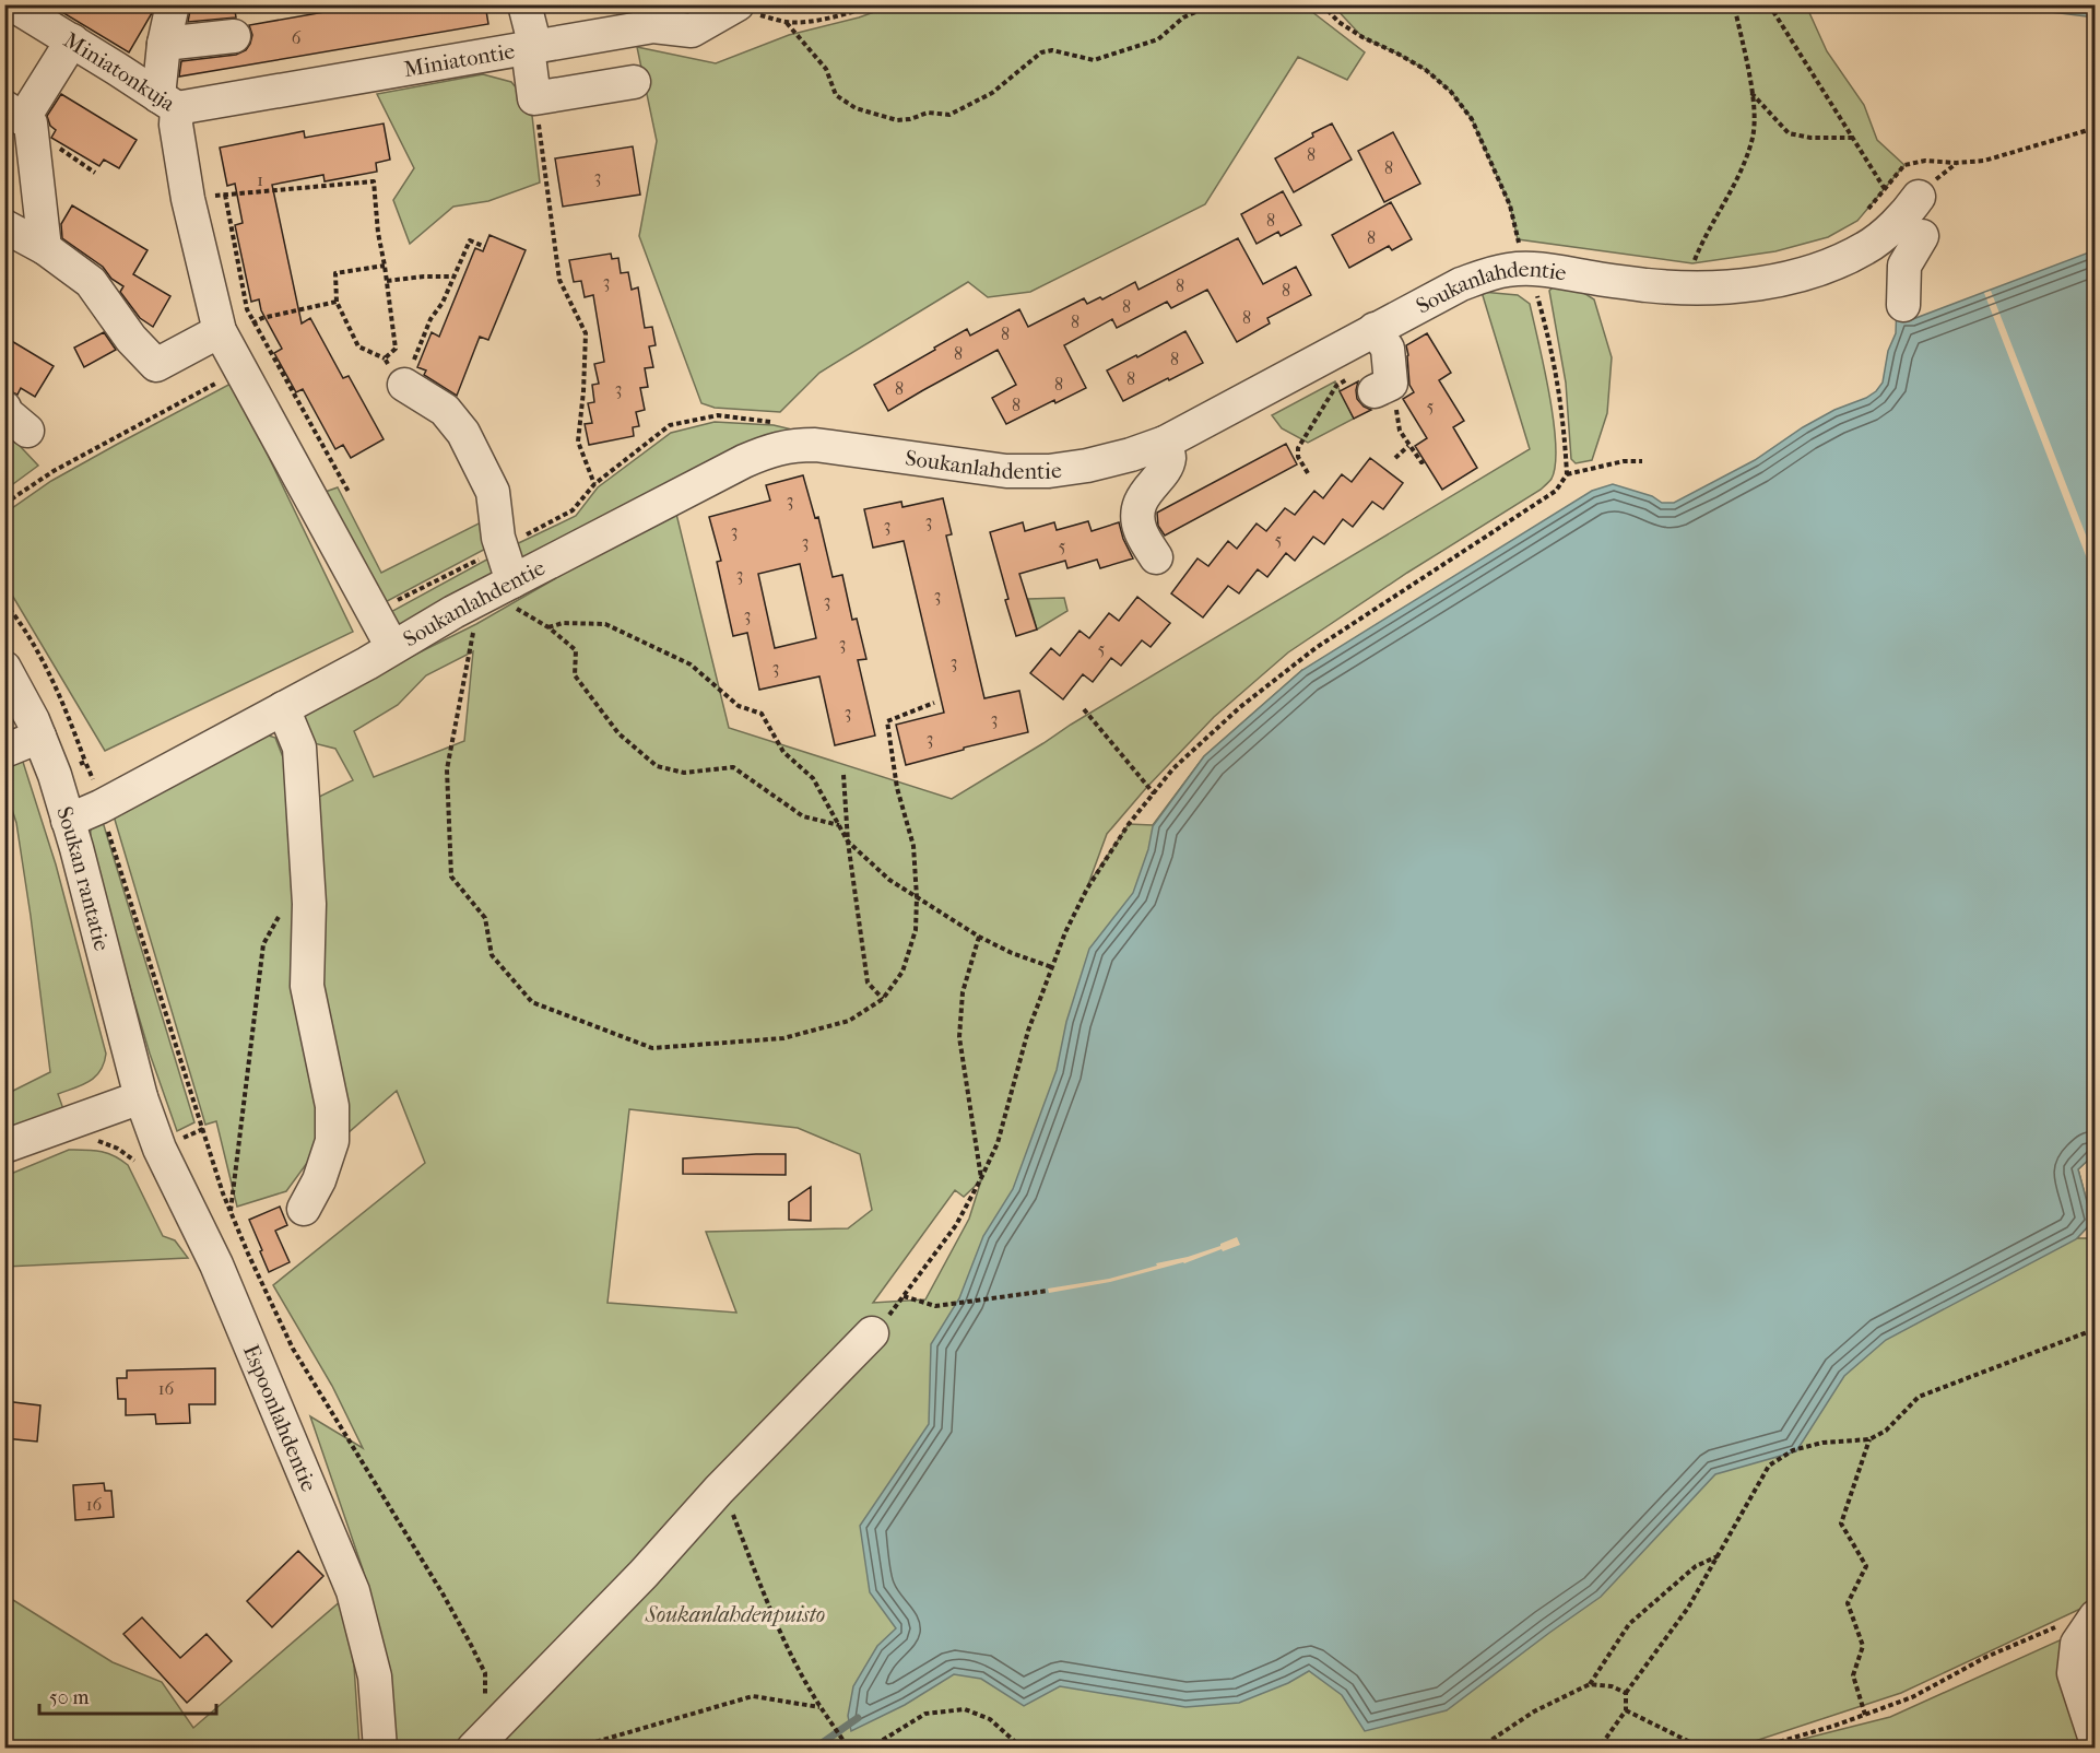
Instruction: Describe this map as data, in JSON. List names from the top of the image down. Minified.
{"streets":{"street":["Miniatontie","Miniatonkuja","Soukanlahdentie","Soukan rantatie","Espoonlahdentie"]},"crossings":[["Miniatontie","Miniatonkuja"],["Soukanlahdentie","Soukan rantatie"],["Soukan rantatie","Espoonlahdentie"]],"parks":["Soukanlahdenpuisto"],"house_numbers":["6","8","8","3","1","8","8","3","8","8","8","8","8","8","8","8","8","8","3","8","8","5","3","3","3","3","5","3","5","3","3","3","3","3","5","3","3","3","3","3","16","16"],"scale_bar":"50 m"}
